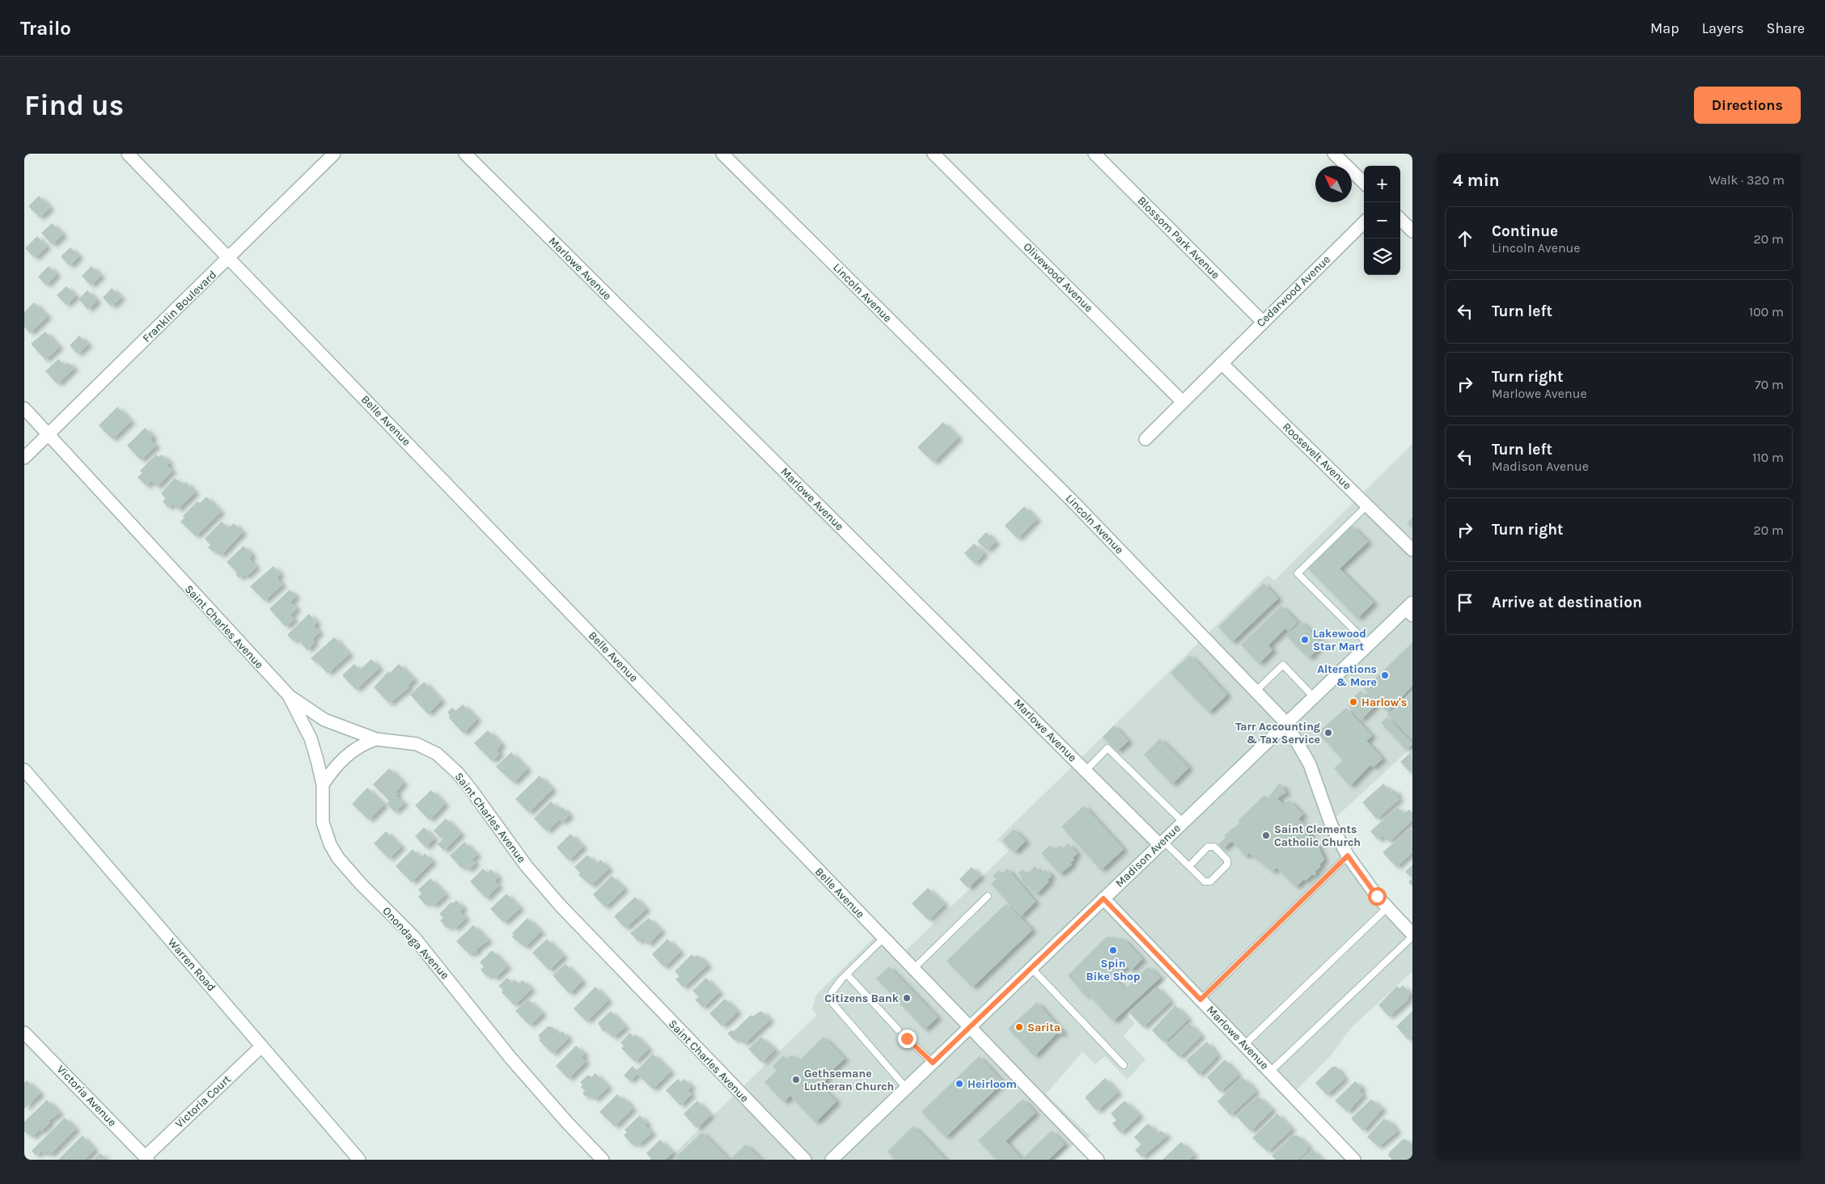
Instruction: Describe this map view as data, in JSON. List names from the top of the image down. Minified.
{"streets":{"street":["Blossom Park Avenue","Marlowe Avenue","Olivewood Avenue","Cedarwood Avenue","Lincoln Avenue","Franklin Boulevard","Belle Avenue","Roosevelt Avenue","Saint Charles Avenue","Madison Avenue","Onondaga Avenue","Warren Road","Victoria Avenue","Victoria Court"]},"crossings":[["Blossom Park Avenue","Cedarwood Avenue"],["Marlowe Avenue","Madison Avenue"],["Cedarwood Avenue","Roosevelt Avenue"],["Lincoln Avenue","Madison Avenue"],["Franklin Boulevard","Belle Avenue"],["Franklin Boulevard","Saint Charles Avenue"],["Belle Avenue","Madison Avenue"],["Saint Charles Avenue","Onondaga Avenue"],["Warren Road","Victoria Court"],["Victoria Avenue","Victoria Court"]],"places":["Lakewood Star Mart","Alterations & More","Harlow's","Tarr Accounting & Tax Service","Saint Clements Catholic Church","Spin Bike Shop","Citizens Bank","Sarita","Gethsemane Lutheran Church","Heirloom"],"north":"top left","page":{"header":"Trailo","nav":["Map","Layers","Share"],"buttons":"Directions","title":"Find us","heading":["4 min","Walk · 320 m"],"map_buttons":["+","−"],"list":[["Continue","Lincoln Avenue","20 m"],["Turn left","100 m"],["Turn right","Marlowe Avenue","70 m"],["Turn left","Madison Avenue","110 m"],["Turn right","20 m"],"Arrive at destination"]}}
